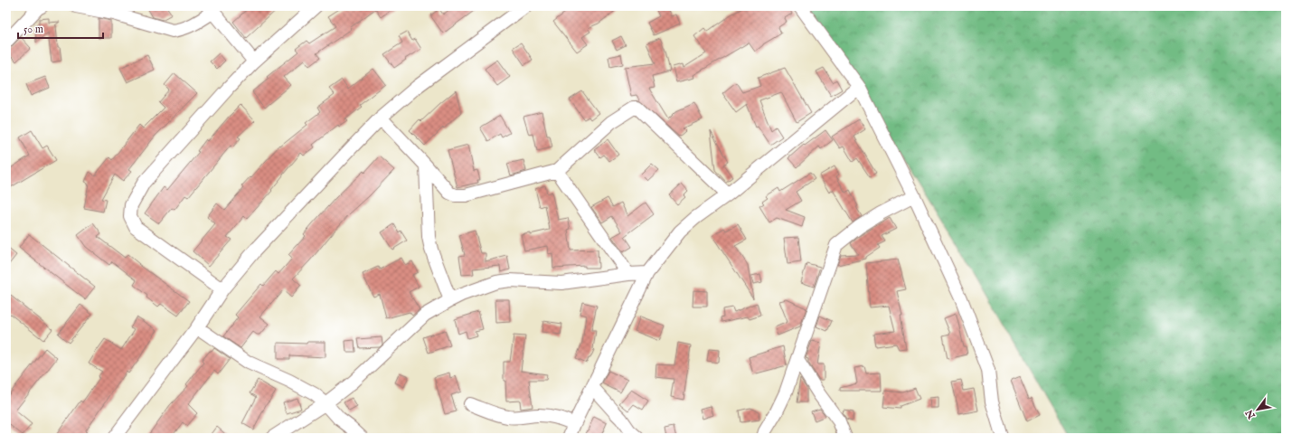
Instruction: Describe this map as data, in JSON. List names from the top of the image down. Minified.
{"scale_bar":"50 m","north":"bottom left"}
